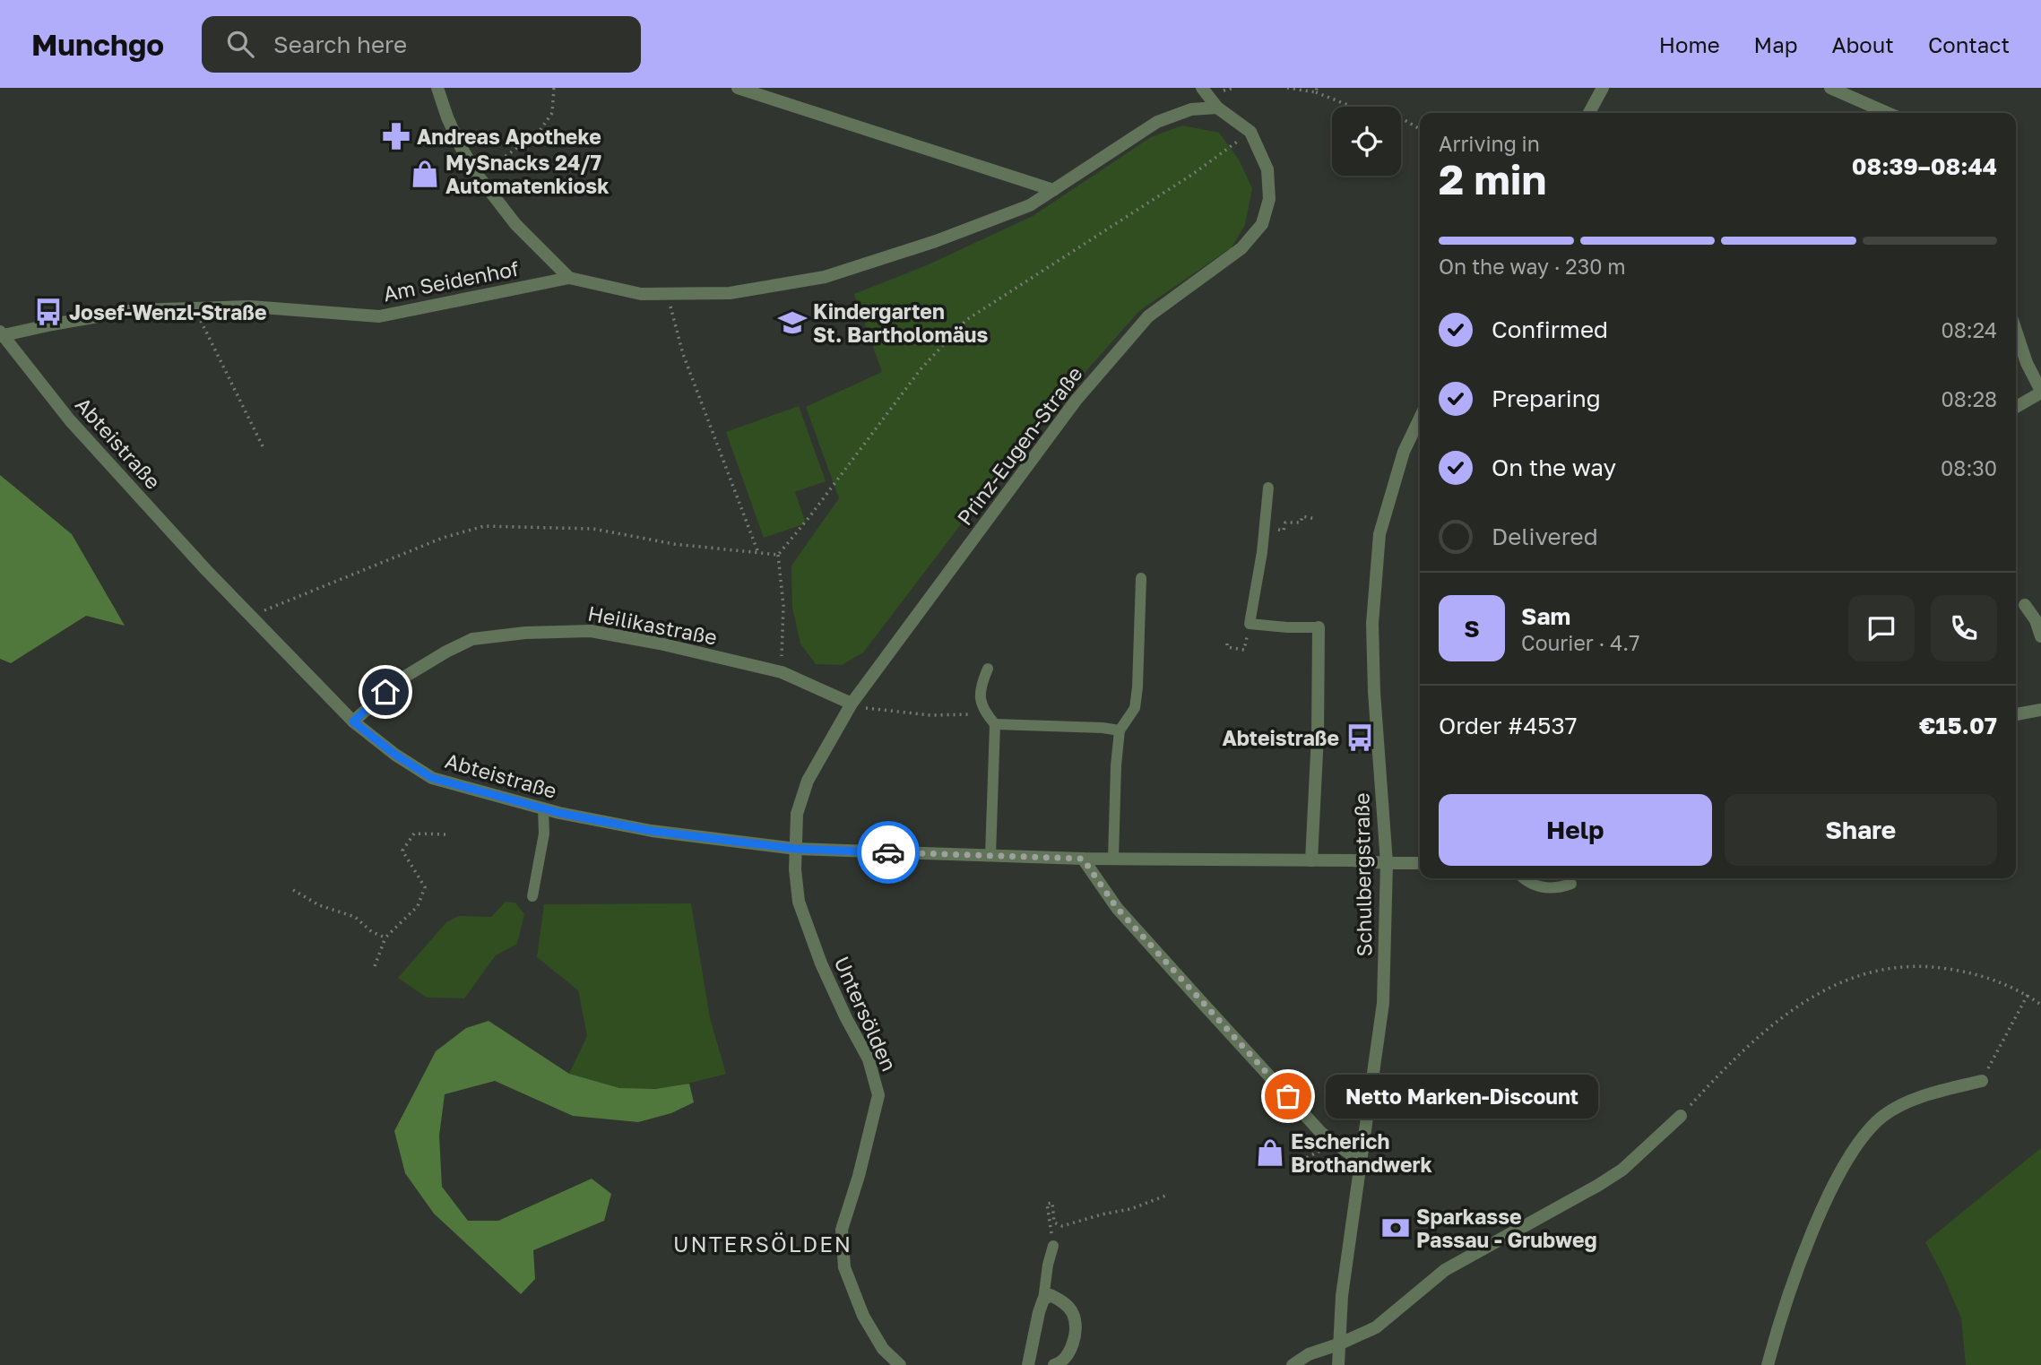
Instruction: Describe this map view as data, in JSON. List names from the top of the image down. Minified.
{"streets":{"street":["Am Seidenhof","Abteistraße","Prinz-Eugen-Straße","Heilikastraße","Schulbergstraße","Untersölden"]},"crossings":[["Am Seidenhof","Abteistraße"],["Abteistraße","Prinz-Eugen-Straße"],["Abteistraße","Heilikastraße"],["Abteistraße","Schulbergstraße"],["Abteistraße","Untersölden"],["Prinz-Eugen-Straße","Heilikastraße"],["Prinz-Eugen-Straße","Untersölden"]],"districts":["UNTERSÖLDEN"],"places":{"pharmacy":["Andreas Apotheke"],"shop":["MySnacks 24/7 Automatenkiosk","Escherich Brothandwerk"],"bus stop":["Josef-Wenzl-Straße","Abteistraße"],"school or university":["Kindergarten St. Bartholomäus"],"other":["Netto Marken-Discount"],"bank":["Sparkasse Passau - Grubweg"]},"page":{"header":"Munchgo","search":"Search here","nav":["Home","Map","About","Contact"],"heading":["2 min","Arriving in","08:39–08:44"],"panel":["Sam","Courier · 4.7","Order #4537","€15.07"],"bar":"On the way · 230 m","list":[["Confirmed","08:24"],["Preparing","08:28"],["On the way","08:30"],"Delivered"],"round":"S","buttons":["Help","Share"],"bubble":"Netto Marken-Discount"}}
